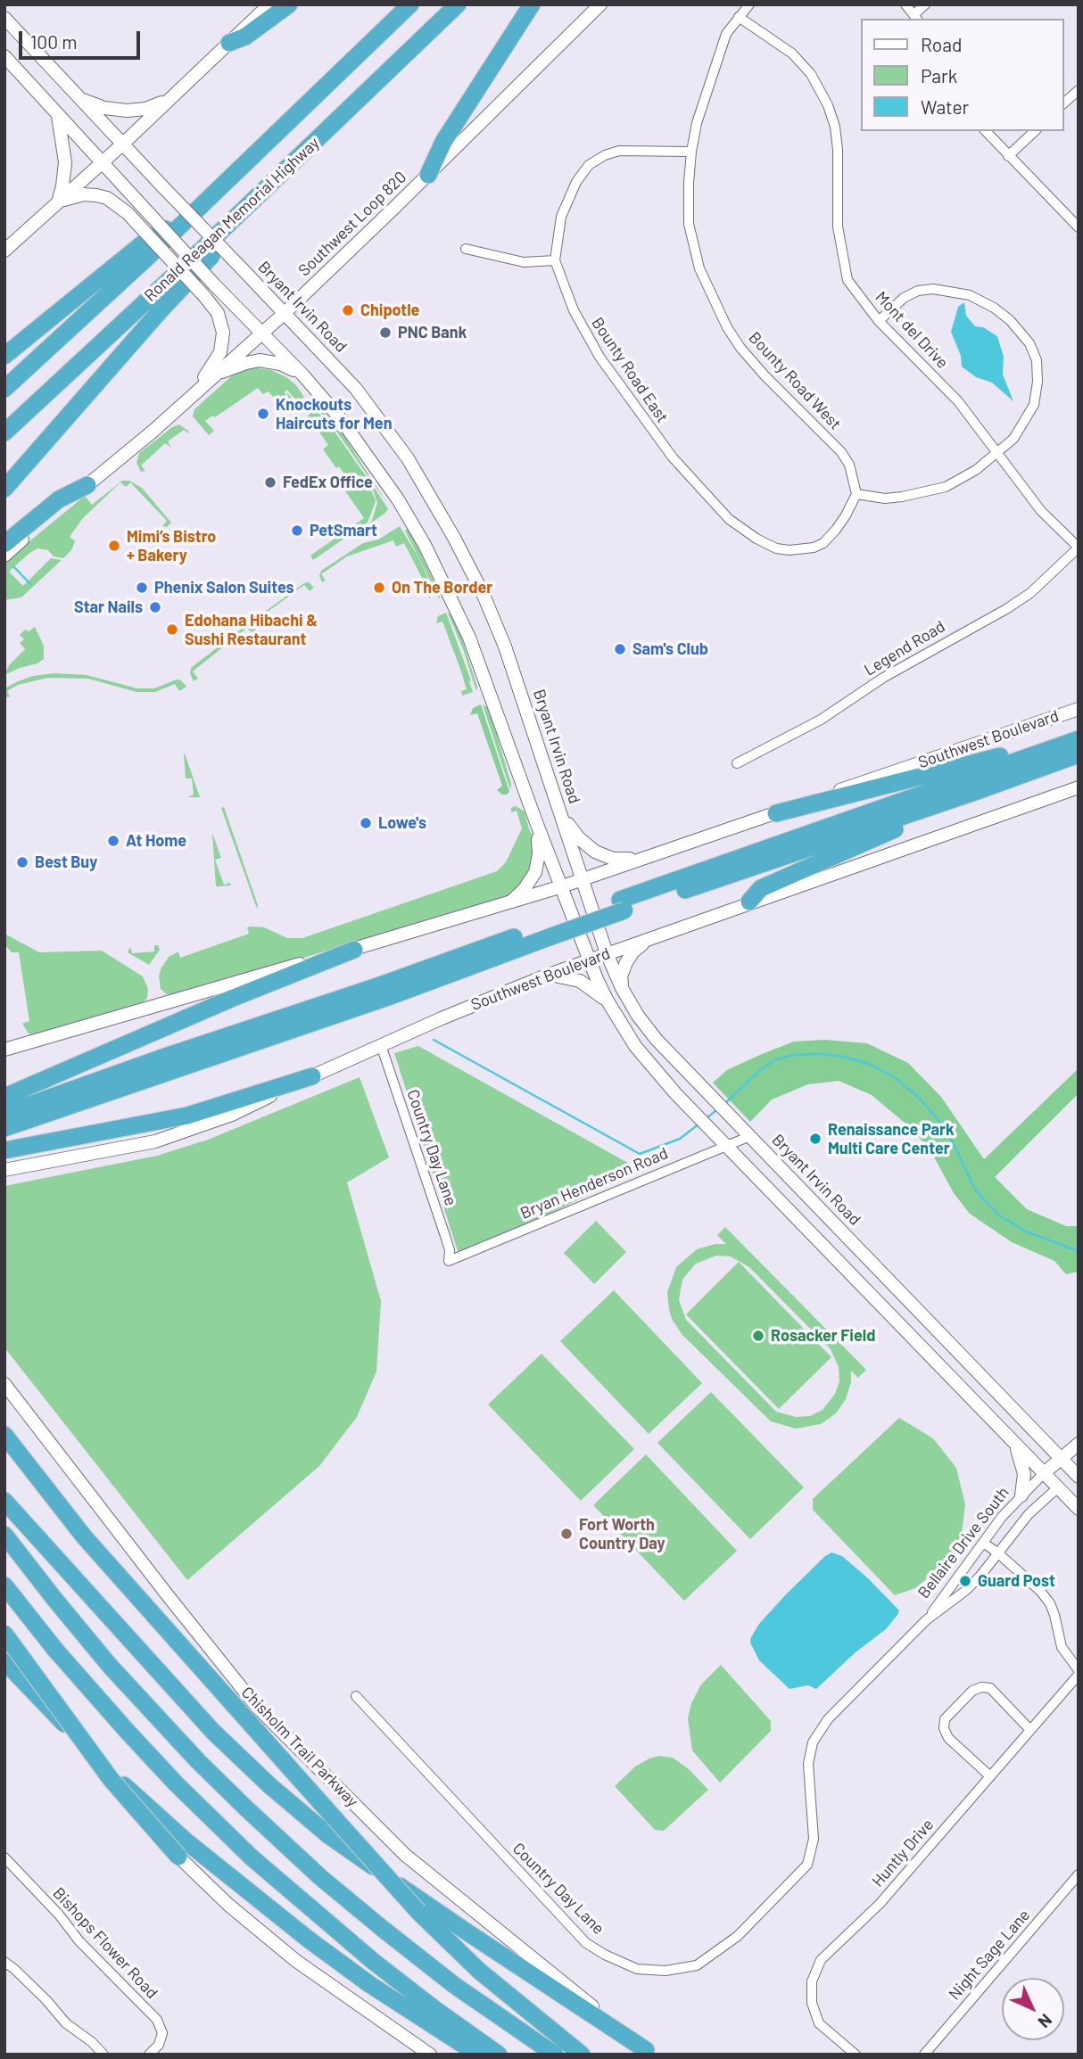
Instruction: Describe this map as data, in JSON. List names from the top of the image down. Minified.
{"streets":{"highway":["Ronald Reagan Memorial Highway","Southwest Boulevard"],"main road":["Southwest Loop 820","Bryant Irvin Road","Bellaire Drive South","Chisholm Trail Parkway"],"street":["Mont del Drive","Bounty Road East","Bounty Road West","Legend Road","Country Day Lane","Bryan Henderson Road","Huntly Drive","Bishops Flower Road","Night Sage Lane"]},"crossings":[["Southwest Loop 820","Bryant Irvin Road"],["Bryant Irvin Road","Southwest Boulevard"],["Bryant Irvin Road","Bryan Henderson Road"],["Bryant Irvin Road","Bellaire Drive South"],["Mont del Drive","Bounty Road West"],["Mont del Drive","Legend Road"],["Bounty Road East","Bounty Road West"],["Southwest Boulevard","Country Day Lane"],["Country Day Lane","Bryan Henderson Road"],["Country Day Lane","Bellaire Drive South"]],"places":["Chipotle","PNC Bank","Knockouts Haircuts for Men","FedEx Office","PetSmart","Mimi’s Bistro + Bakery","Phenix Salon Suites","On The Border","Star Nails","Edohana Hibachi & Sushi Restaurant","Sam's Club","Lowe's","At Home","Best Buy","Renaissance Park Multi Care Center","Rosacker Field","Fort Worth Country Day","Guard Post"],"legend":["Road","Park","Water"],"scale_bar":"100 m","north":"bottom right"}
